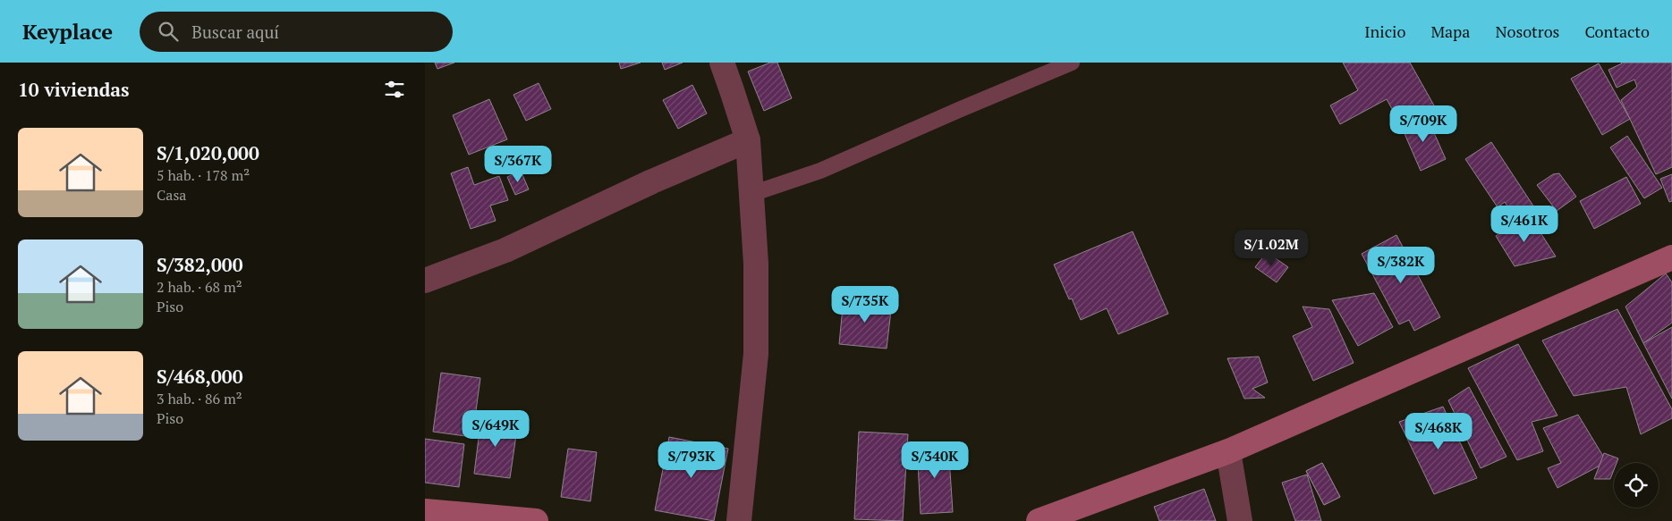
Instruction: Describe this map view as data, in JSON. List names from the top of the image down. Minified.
{"page":{"header":"Keyplace","search":"Buscar aquí","nav":["Inicio","Mapa","Nosotros","Contacto"],"heading":"10 viviendas","price":["S/709K","S/367K","S/461K","S/1.02M","S/382K","S/735K","S/649K","S/468K","S/793K","S/340K"],"list":[{"name":"S/1,020,000","note":"5 hab. · 178 m² · Casa"},{"name":"S/382,000","note":"2 hab. · 68 m² · Piso"},{"name":"S/468,000","note":"3 hab. · 86 m² · Piso"}]}}
